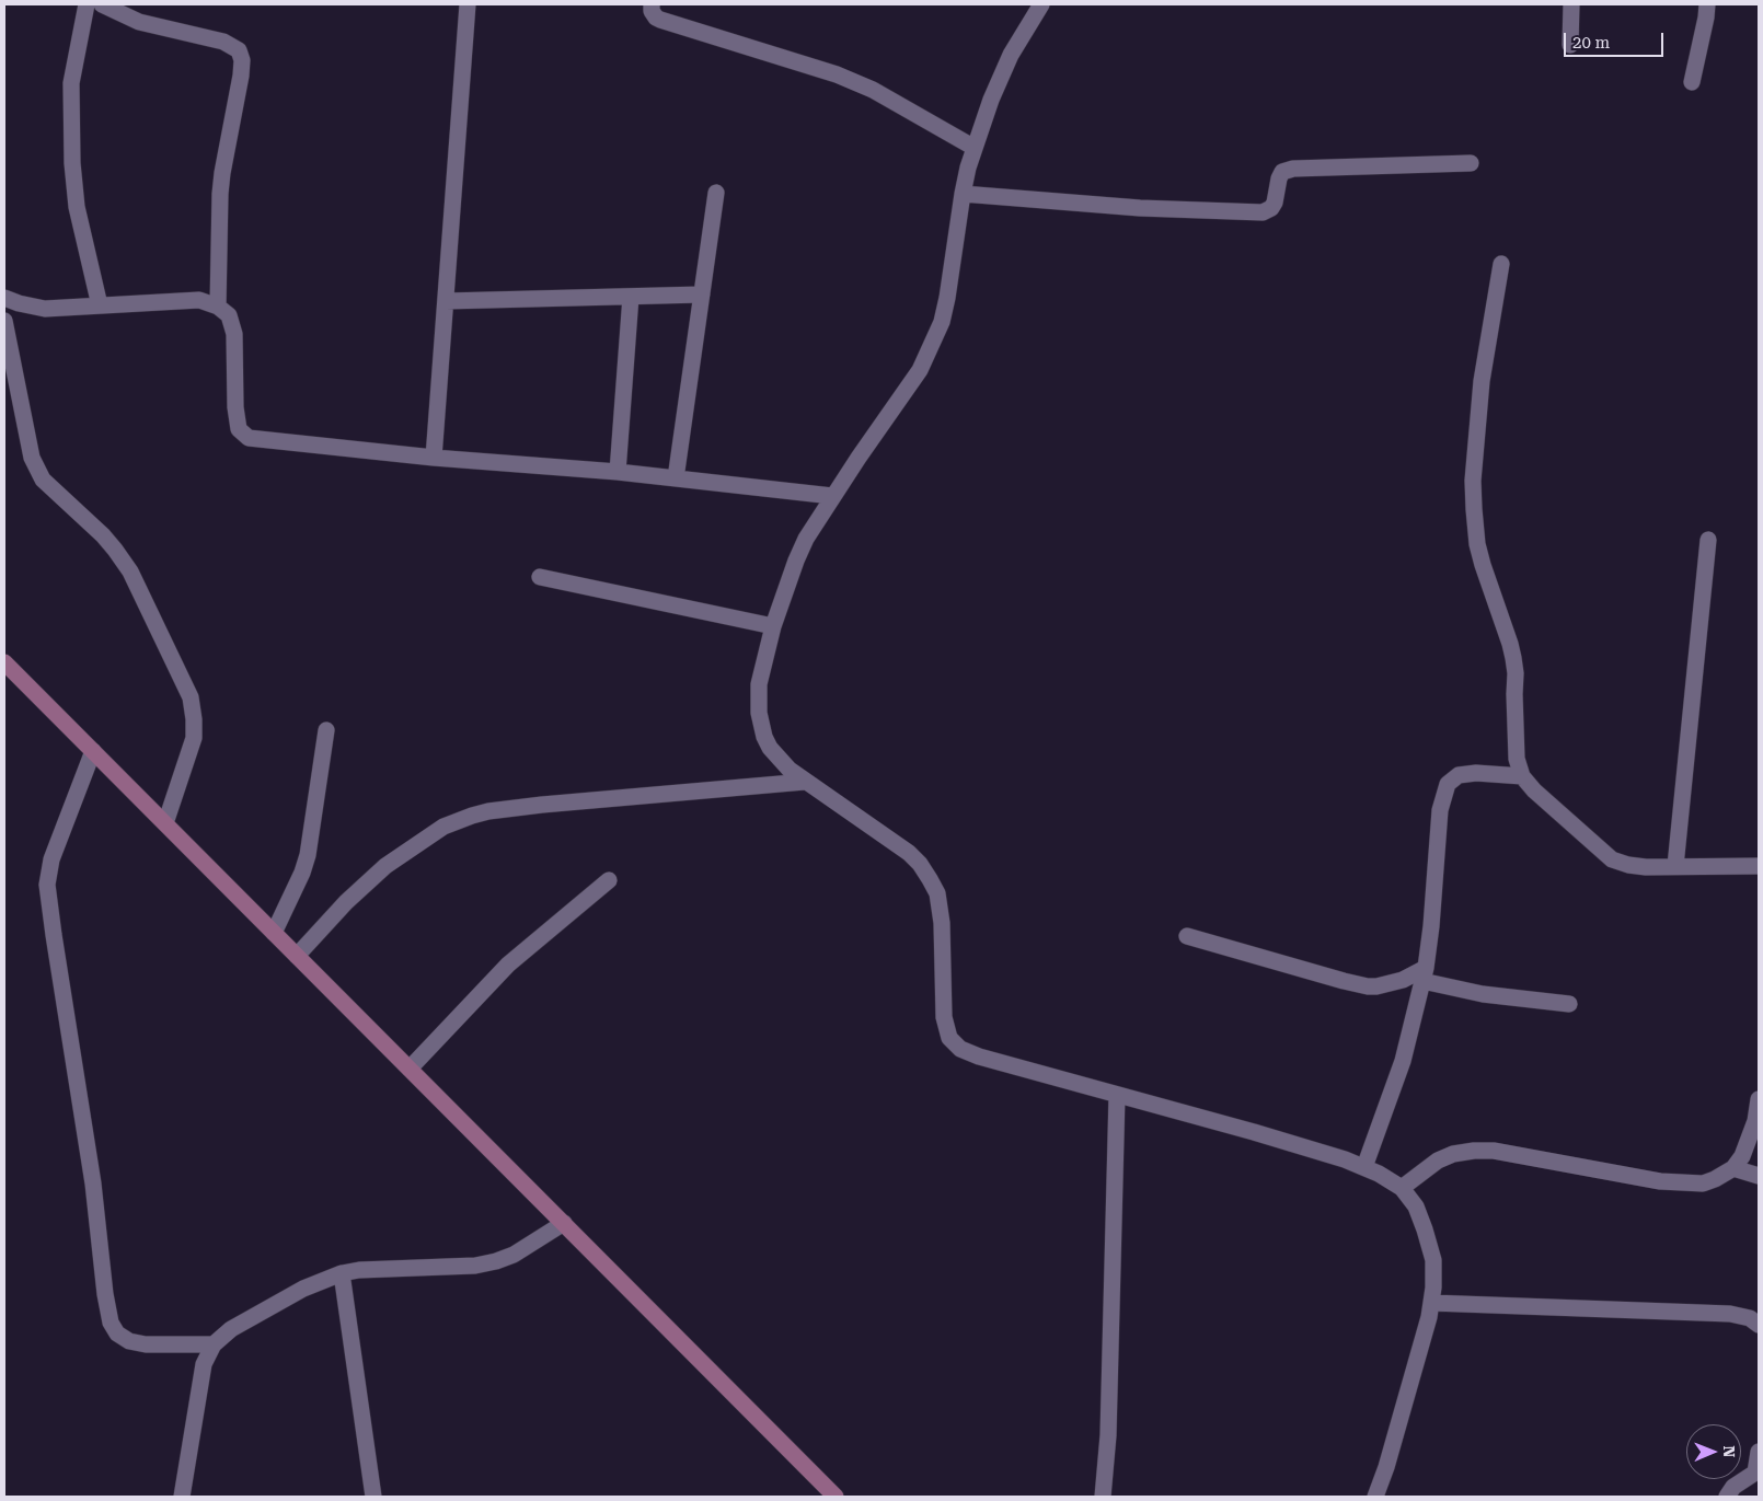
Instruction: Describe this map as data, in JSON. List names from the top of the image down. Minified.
{"scale_bar":"20 m","north":"right"}
